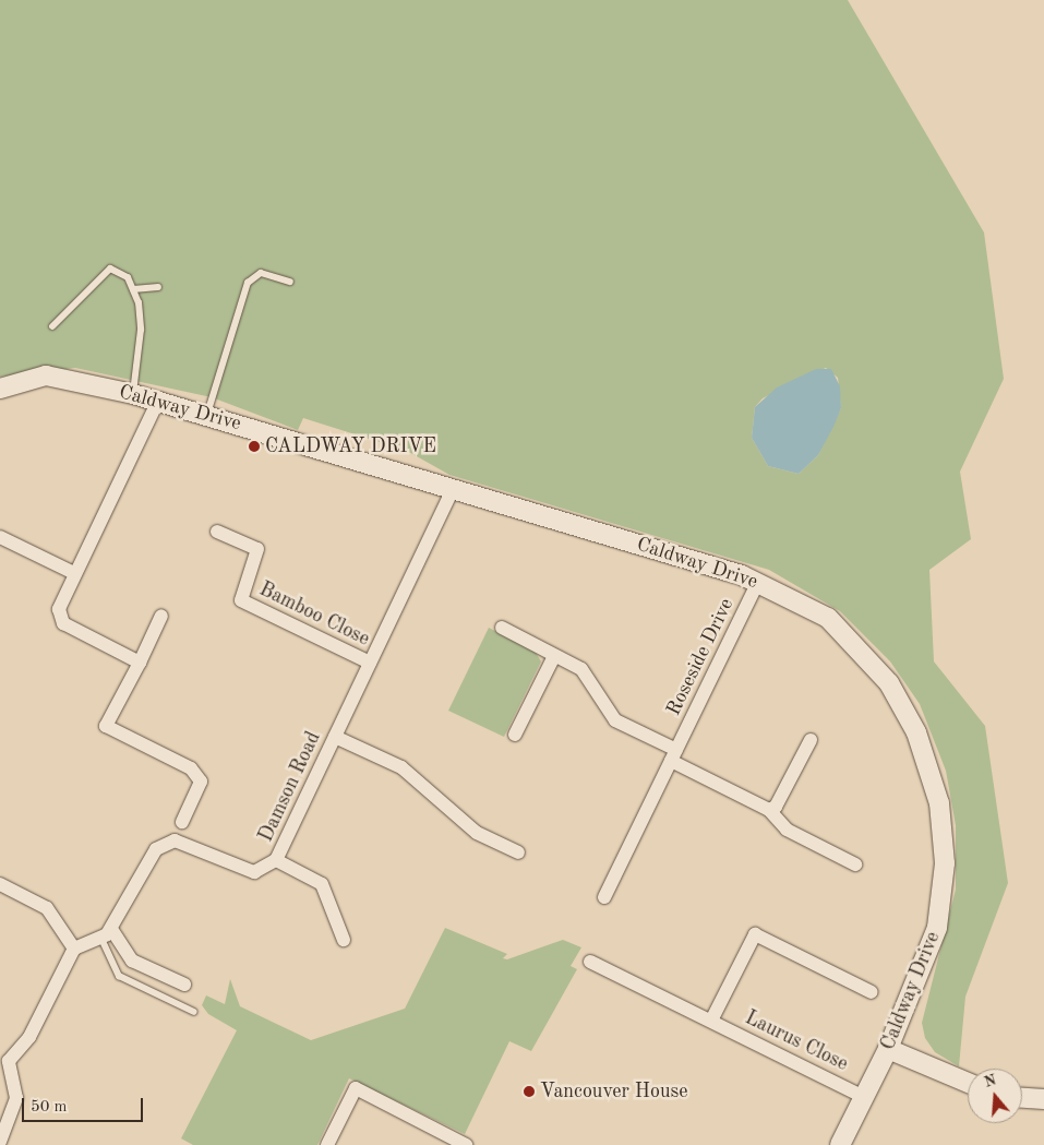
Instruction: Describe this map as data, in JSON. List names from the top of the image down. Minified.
{"streets":{"street":["Caldway Drive","Bamboo Close","Roseside Drive","Damson Road","Laurus Close"]},"crossings":[["Caldway Drive","Roseside Drive"],["Caldway Drive","Damson Road"],["Caldway Drive","Laurus Close"],["Bamboo Close","Damson Road"]],"places":["CALDWAY DRIVE","Vancouver House"],"scale_bar":"50 m","north":"top"}
